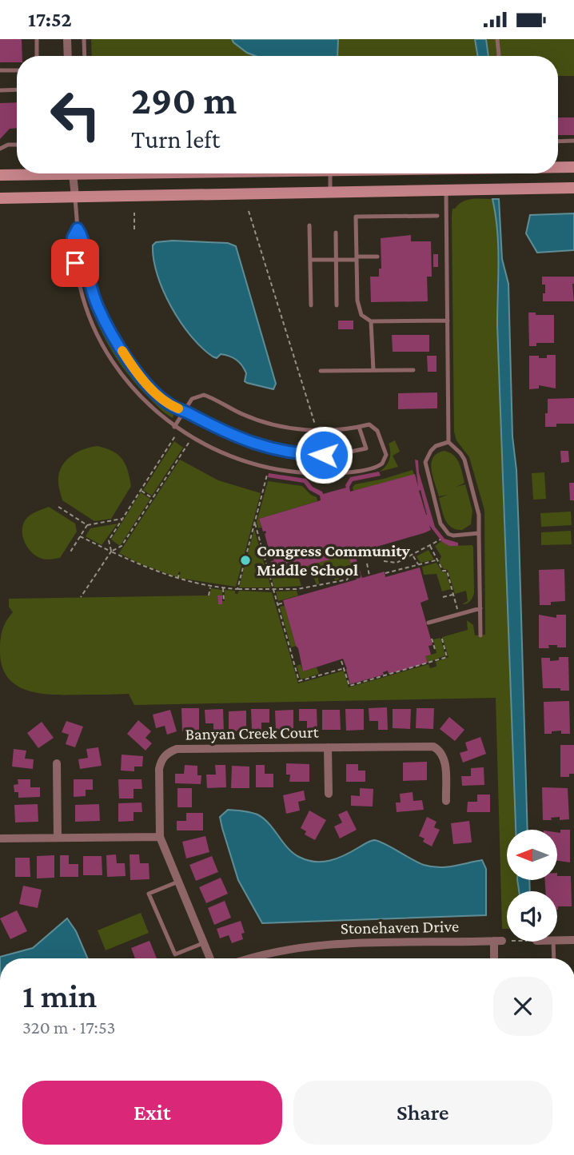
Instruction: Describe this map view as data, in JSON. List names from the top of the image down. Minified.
{"streets":{"street":["Banyan Creek Court","Stonehaven Drive"]},"places":["Congress Community Middle School"],"north":"left","page":{"status":"17:52","turn":["290 m","Turn left"],"heading":["1 min","320 m · 17:53"],"buttons":["Exit","Share"]}}
